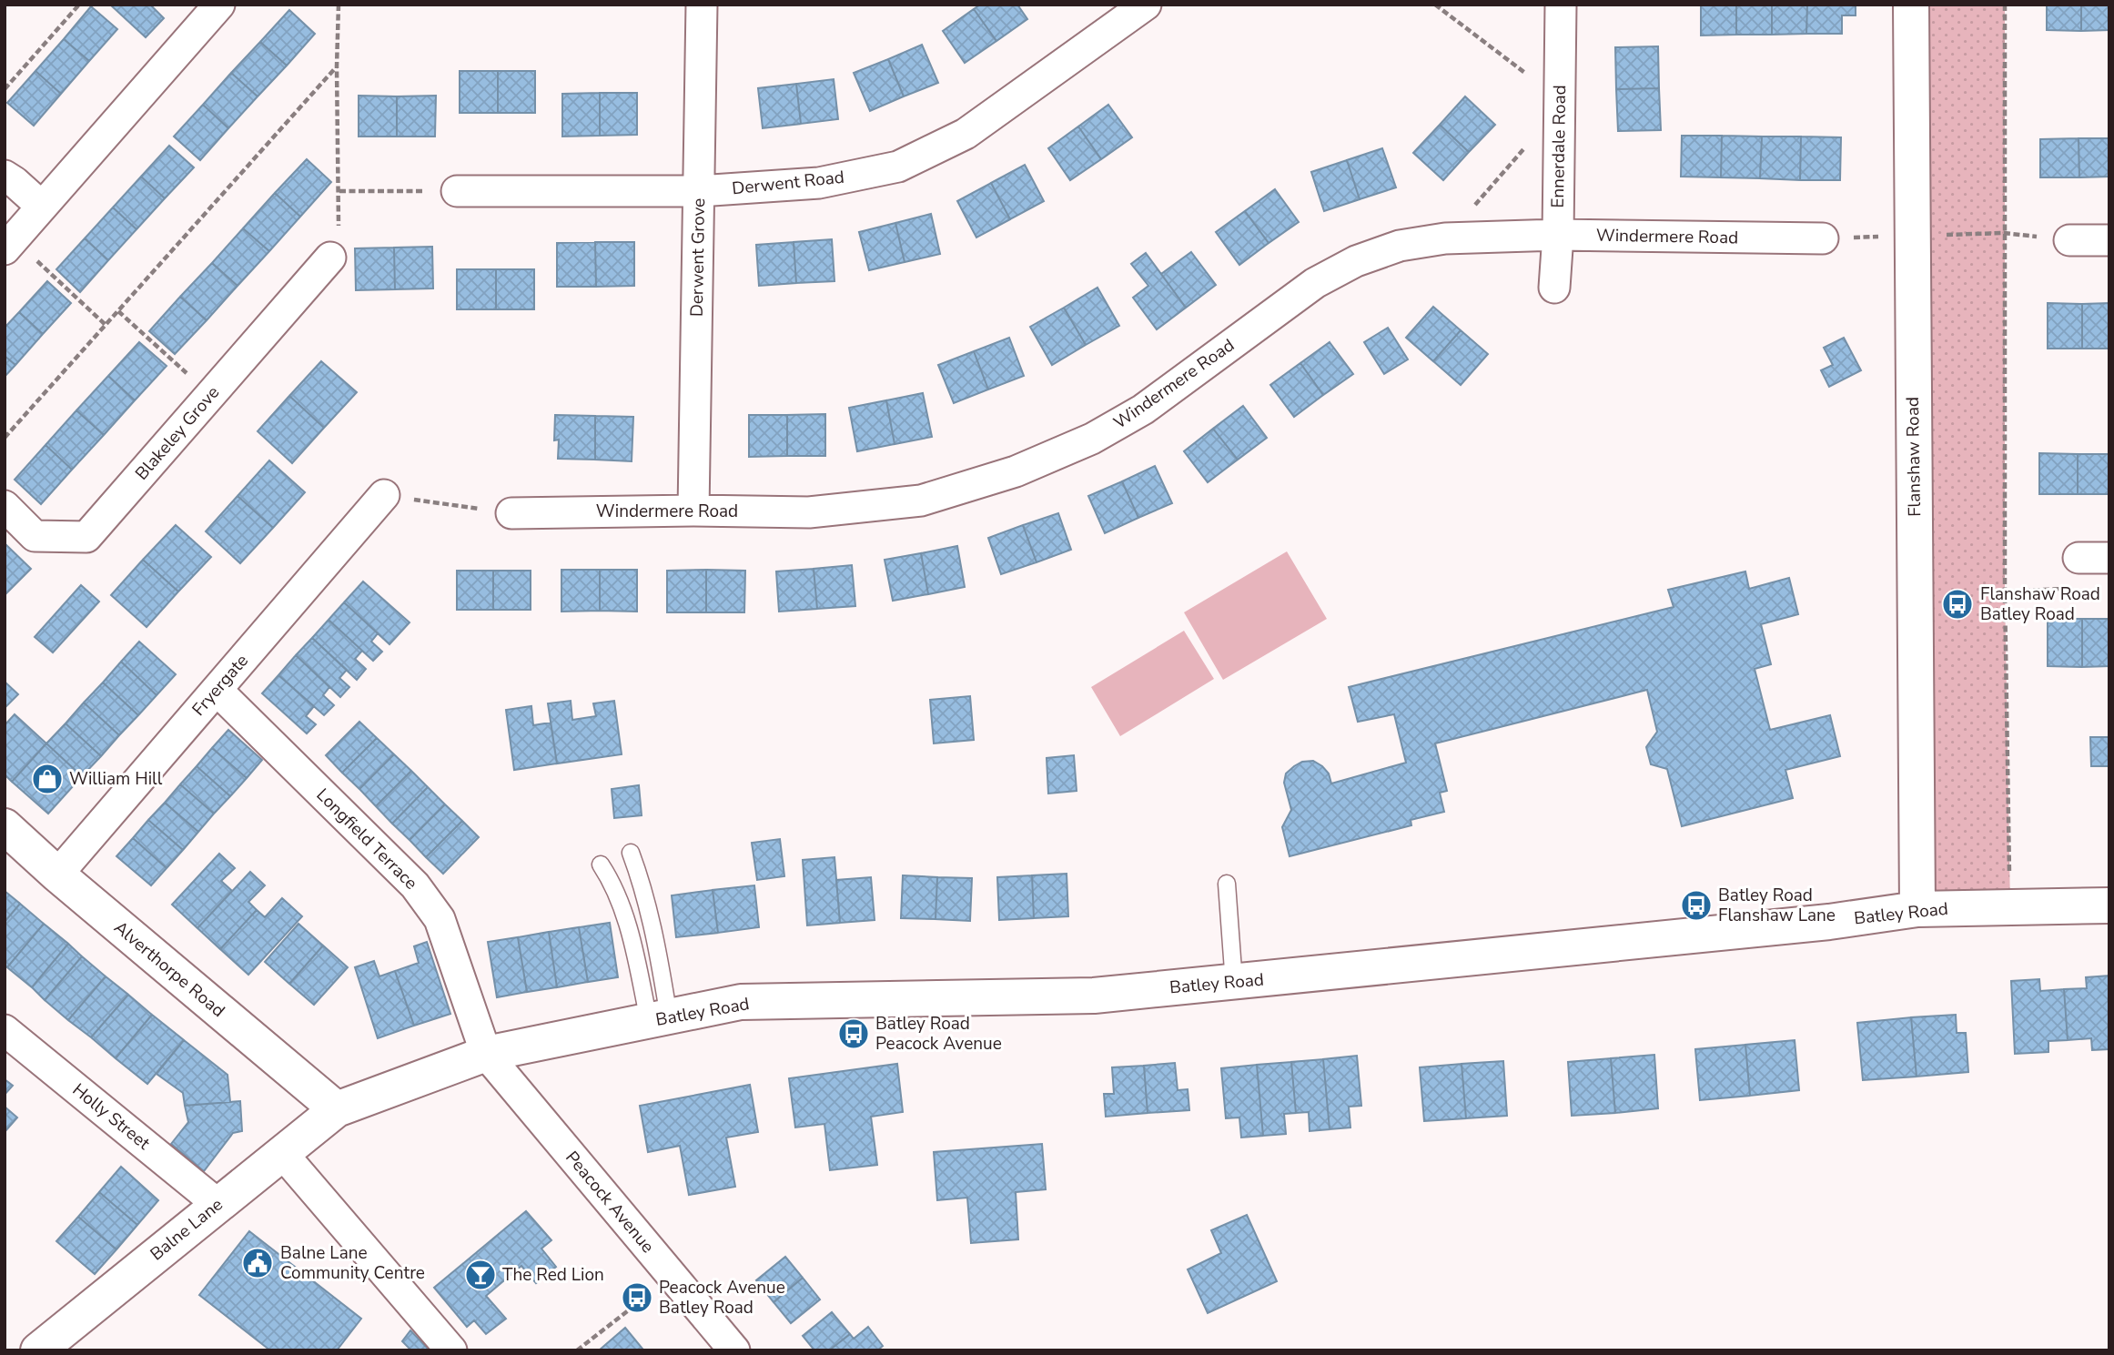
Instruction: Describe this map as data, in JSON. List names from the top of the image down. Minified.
{"streets":{"street":["Ennerdale Road","Derwent Road","Windermere Road","Derwent Grove","Blakeley Grove","Flanshaw Road","Fryergate","Longfield Terrace","Batley Road","Alverthorpe Road","Holly Street","Peacock Avenue","Balne Lane"]},"crossings":[["Ennerdale Road","Windermere Road"],["Derwent Road","Derwent Grove"],["Windermere Road","Derwent Grove"],["Flanshaw Road","Batley Road"],["Fryergate","Longfield Terrace"],["Fryergate","Alverthorpe Road"],["Longfield Terrace","Batley Road"],["Longfield Terrace","Peacock Avenue"],["Batley Road","Alverthorpe Road"],["Batley Road","Peacock Avenue"],["Batley Road","Balne Lane"],["Alverthorpe Road","Balne Lane"],["Holly Street","Balne Lane"]],"places":{"bus stop":["Flanshaw Road Batley Road","Batley Road Flanshaw Lane","Batley Road Peacock Avenue","Peacock Avenue Batley Road"],"shop":["William Hill"],"public building":["Balne Lane Community Centre"],"bar":["The Red Lion"]}}
